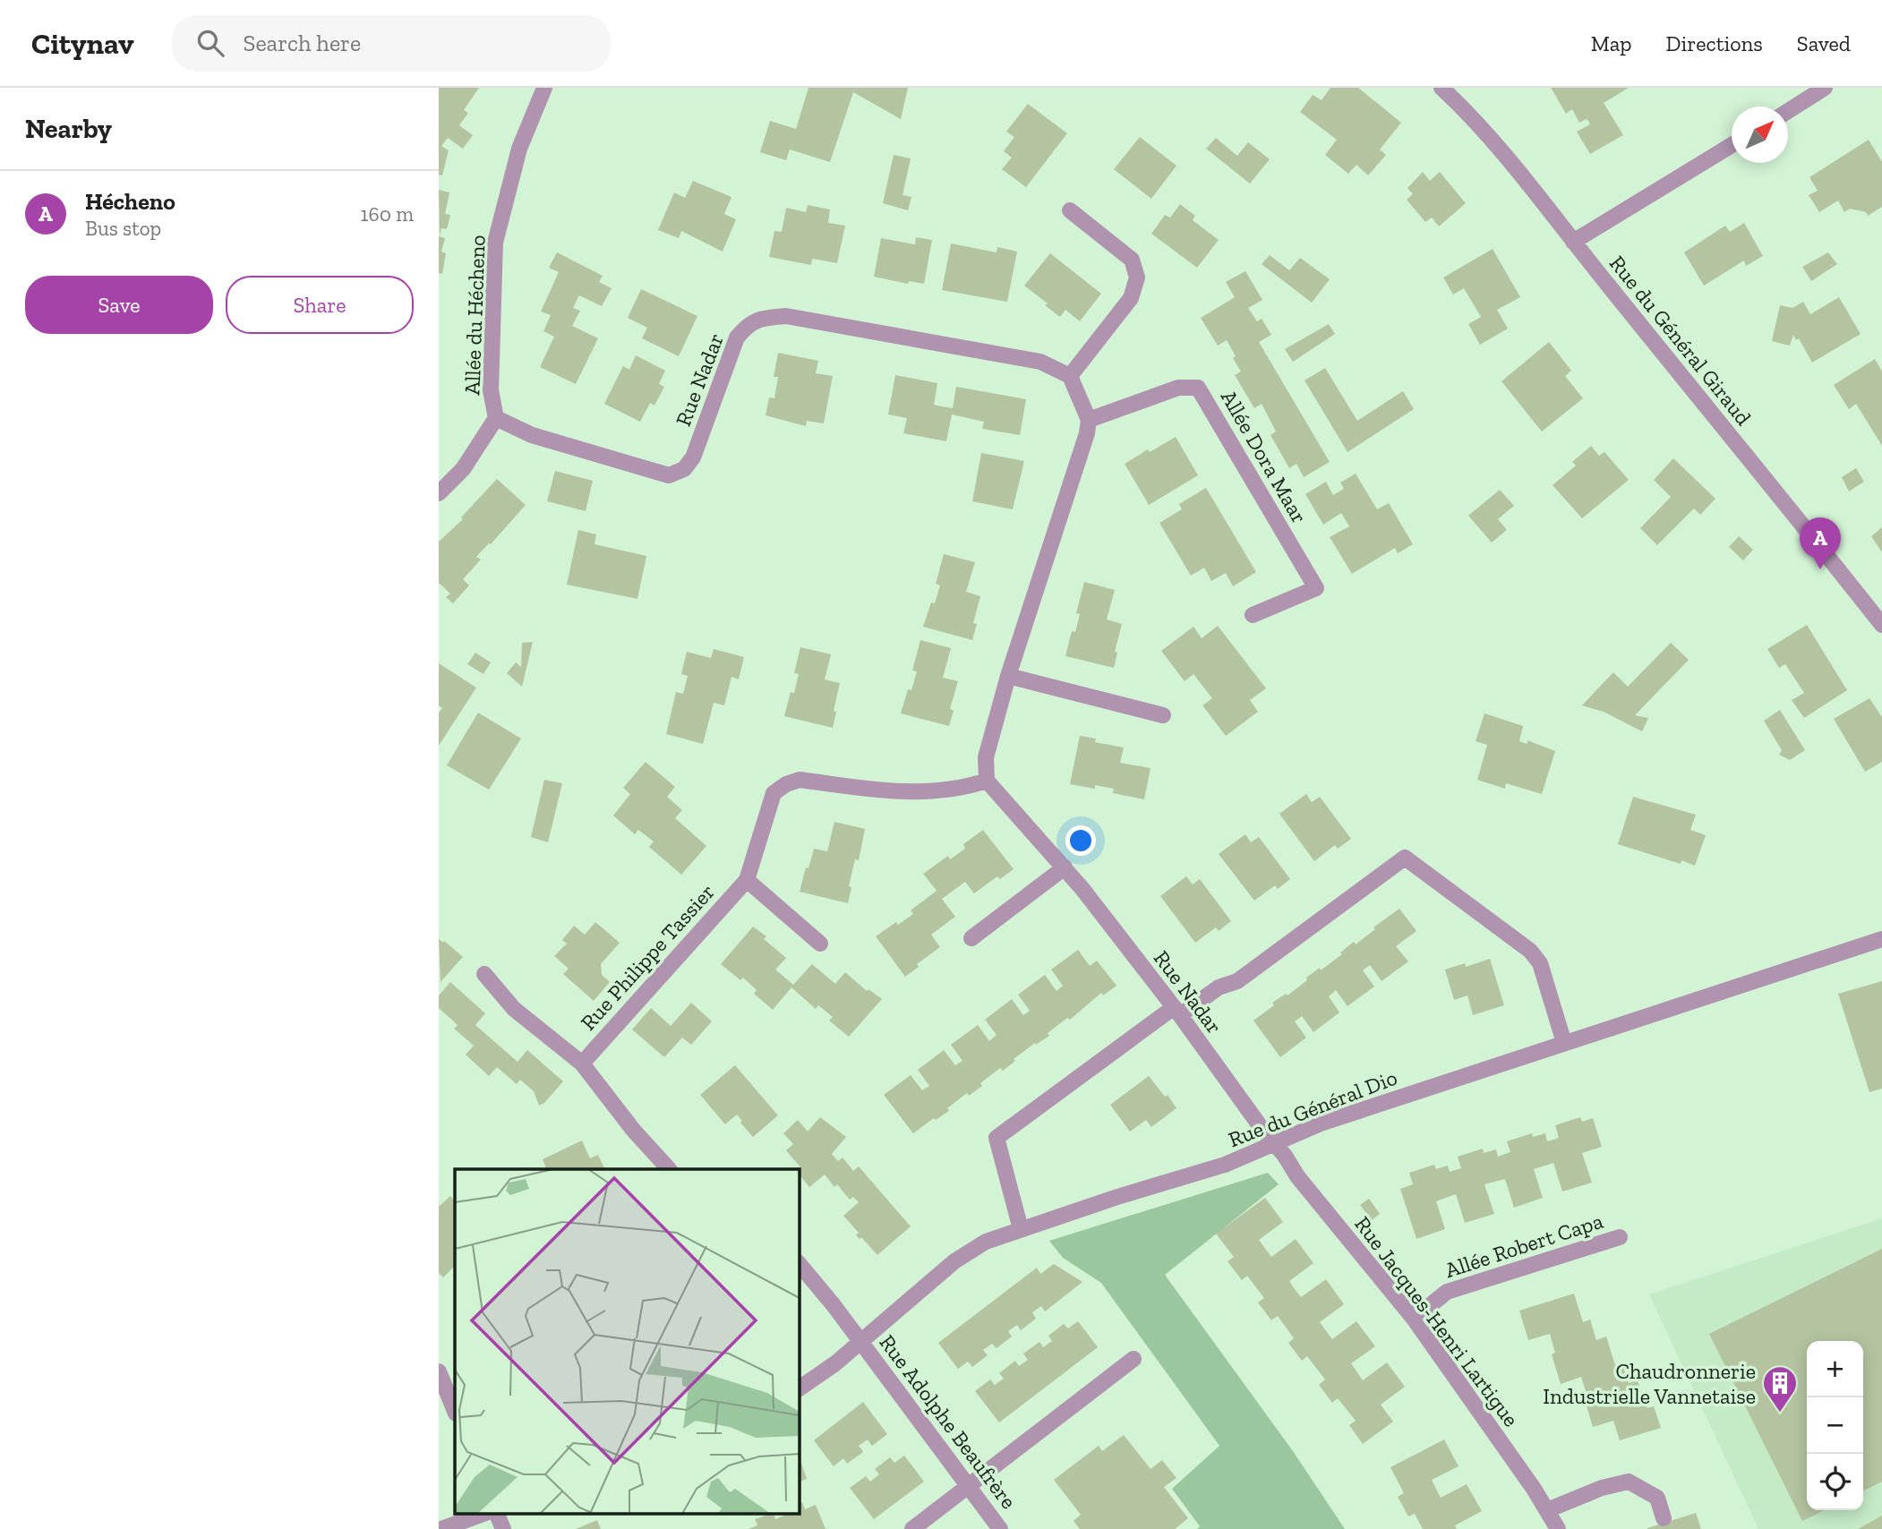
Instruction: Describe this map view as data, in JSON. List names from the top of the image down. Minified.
{"streets":{"street":["Allée du Hécheno","Rue du Général Giraud","Rue Nadar","Allée Dora Maar","Rue Philippe Tassier","Rue du Général Dio","Allée Robert Capa","Rue Jacques-Henri Lartigue","Rue Adolphe Beaufrère"]},"crossings":[["Allée du Hécheno","Rue Nadar"],["Rue Nadar","Rue Philippe Tassier"],["Rue Nadar","Rue du Général Dio"],["Rue Nadar","Rue Jacques-Henri Lartigue"],["Rue du Général Dio","Rue Jacques-Henri Lartigue"],["Rue du Général Dio","Rue Adolphe Beaufrère"],["Allée Robert Capa","Rue Jacques-Henri Lartigue"]],"places":{"building":["Chaudronnerie Industrielle Vannetaise"]},"north":"top right","page":{"header":"Citynav","search":"Search here","nav":["Map","Directions","Saved"],"heading":"Nearby","list":[{"mark":"A","name":"Hécheno","note":"Bus stop","value":"160 m"}],"buttons":["Save","Share"],"pins":"A","map_buttons":["+","−"]}}
